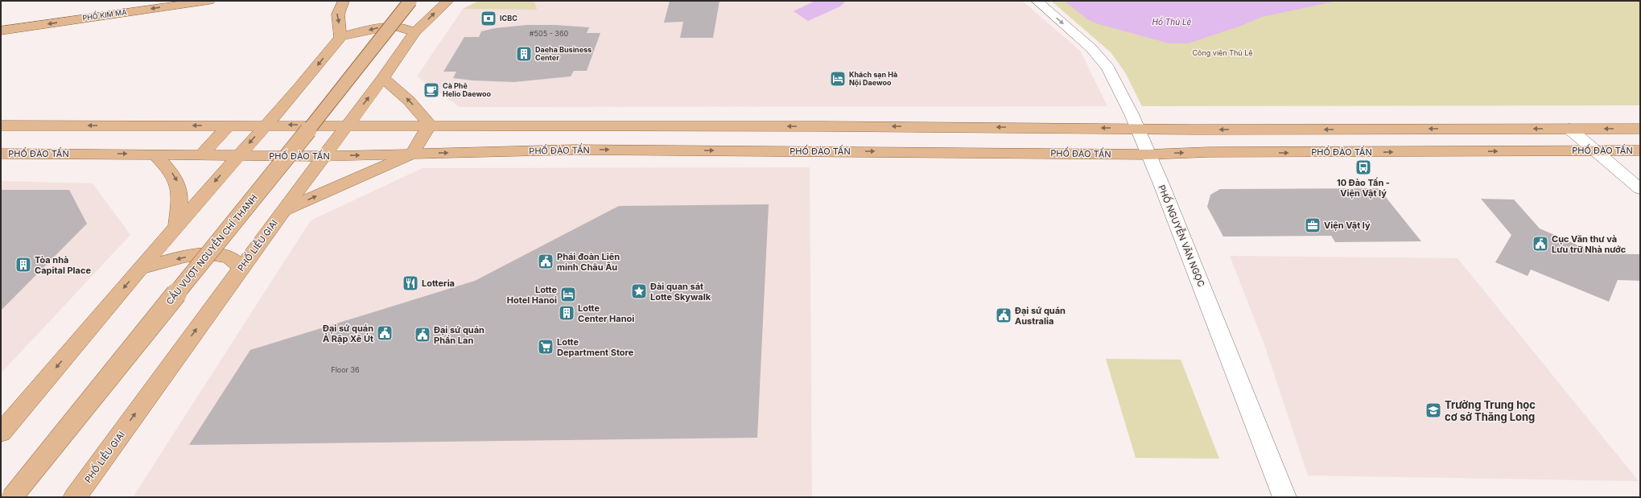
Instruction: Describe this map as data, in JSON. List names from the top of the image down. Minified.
{"streets":{"main road":["PHỐ KIM MÃ","PHỐ ĐÀO TẤN","PHỐ LIỄU GIAI","CẦU VƯỢT NGUYỄN CHÍ THANH"],"street":["PHỐ NGUYỄN VĂN NGỌC"]},"crossings":[["PHỐ ĐÀO TẤN","PHỐ NGUYỄN VĂN NGỌC"],["PHỐ ĐÀO TẤN","PHỐ LIỄU GIAI"]],"water":["Hồ Thủ Lệ"],"parks":["Công viên Thủ Lệ"],"places":{"bank":["ICBC"],"building":["Daeha Business Center","Tòa nhà Capital Place","Lotte Center Hanoi"],"hotel":["Khách sạn Hà Nội Daewoo","Lotte Hotel Hanoi"],"cafe":["Cà Phê Helio Daewoo"],"bus stop":["10 Đào Tấn - Viện Vật lý"],"office":["Viện Vật lý"],"public building":["Cục Văn thư và Lưu trữ Nhà nước","Phái đoàn Liên minh Châu Âu","Đại sứ quán Australia","Đại sứ quán Ả Rập Xê Út","Đại sứ quán Phần Lan"],"restaurant":["Lotteria"],"place":["Đài quan sát Lotte Skywalk"],"supermarket":["Lotte Department Store"],"school or university":["Trường Trung học cơ sở Thăng Long"]},"house_numbers":["#505 - 360","Floor 36"]}
